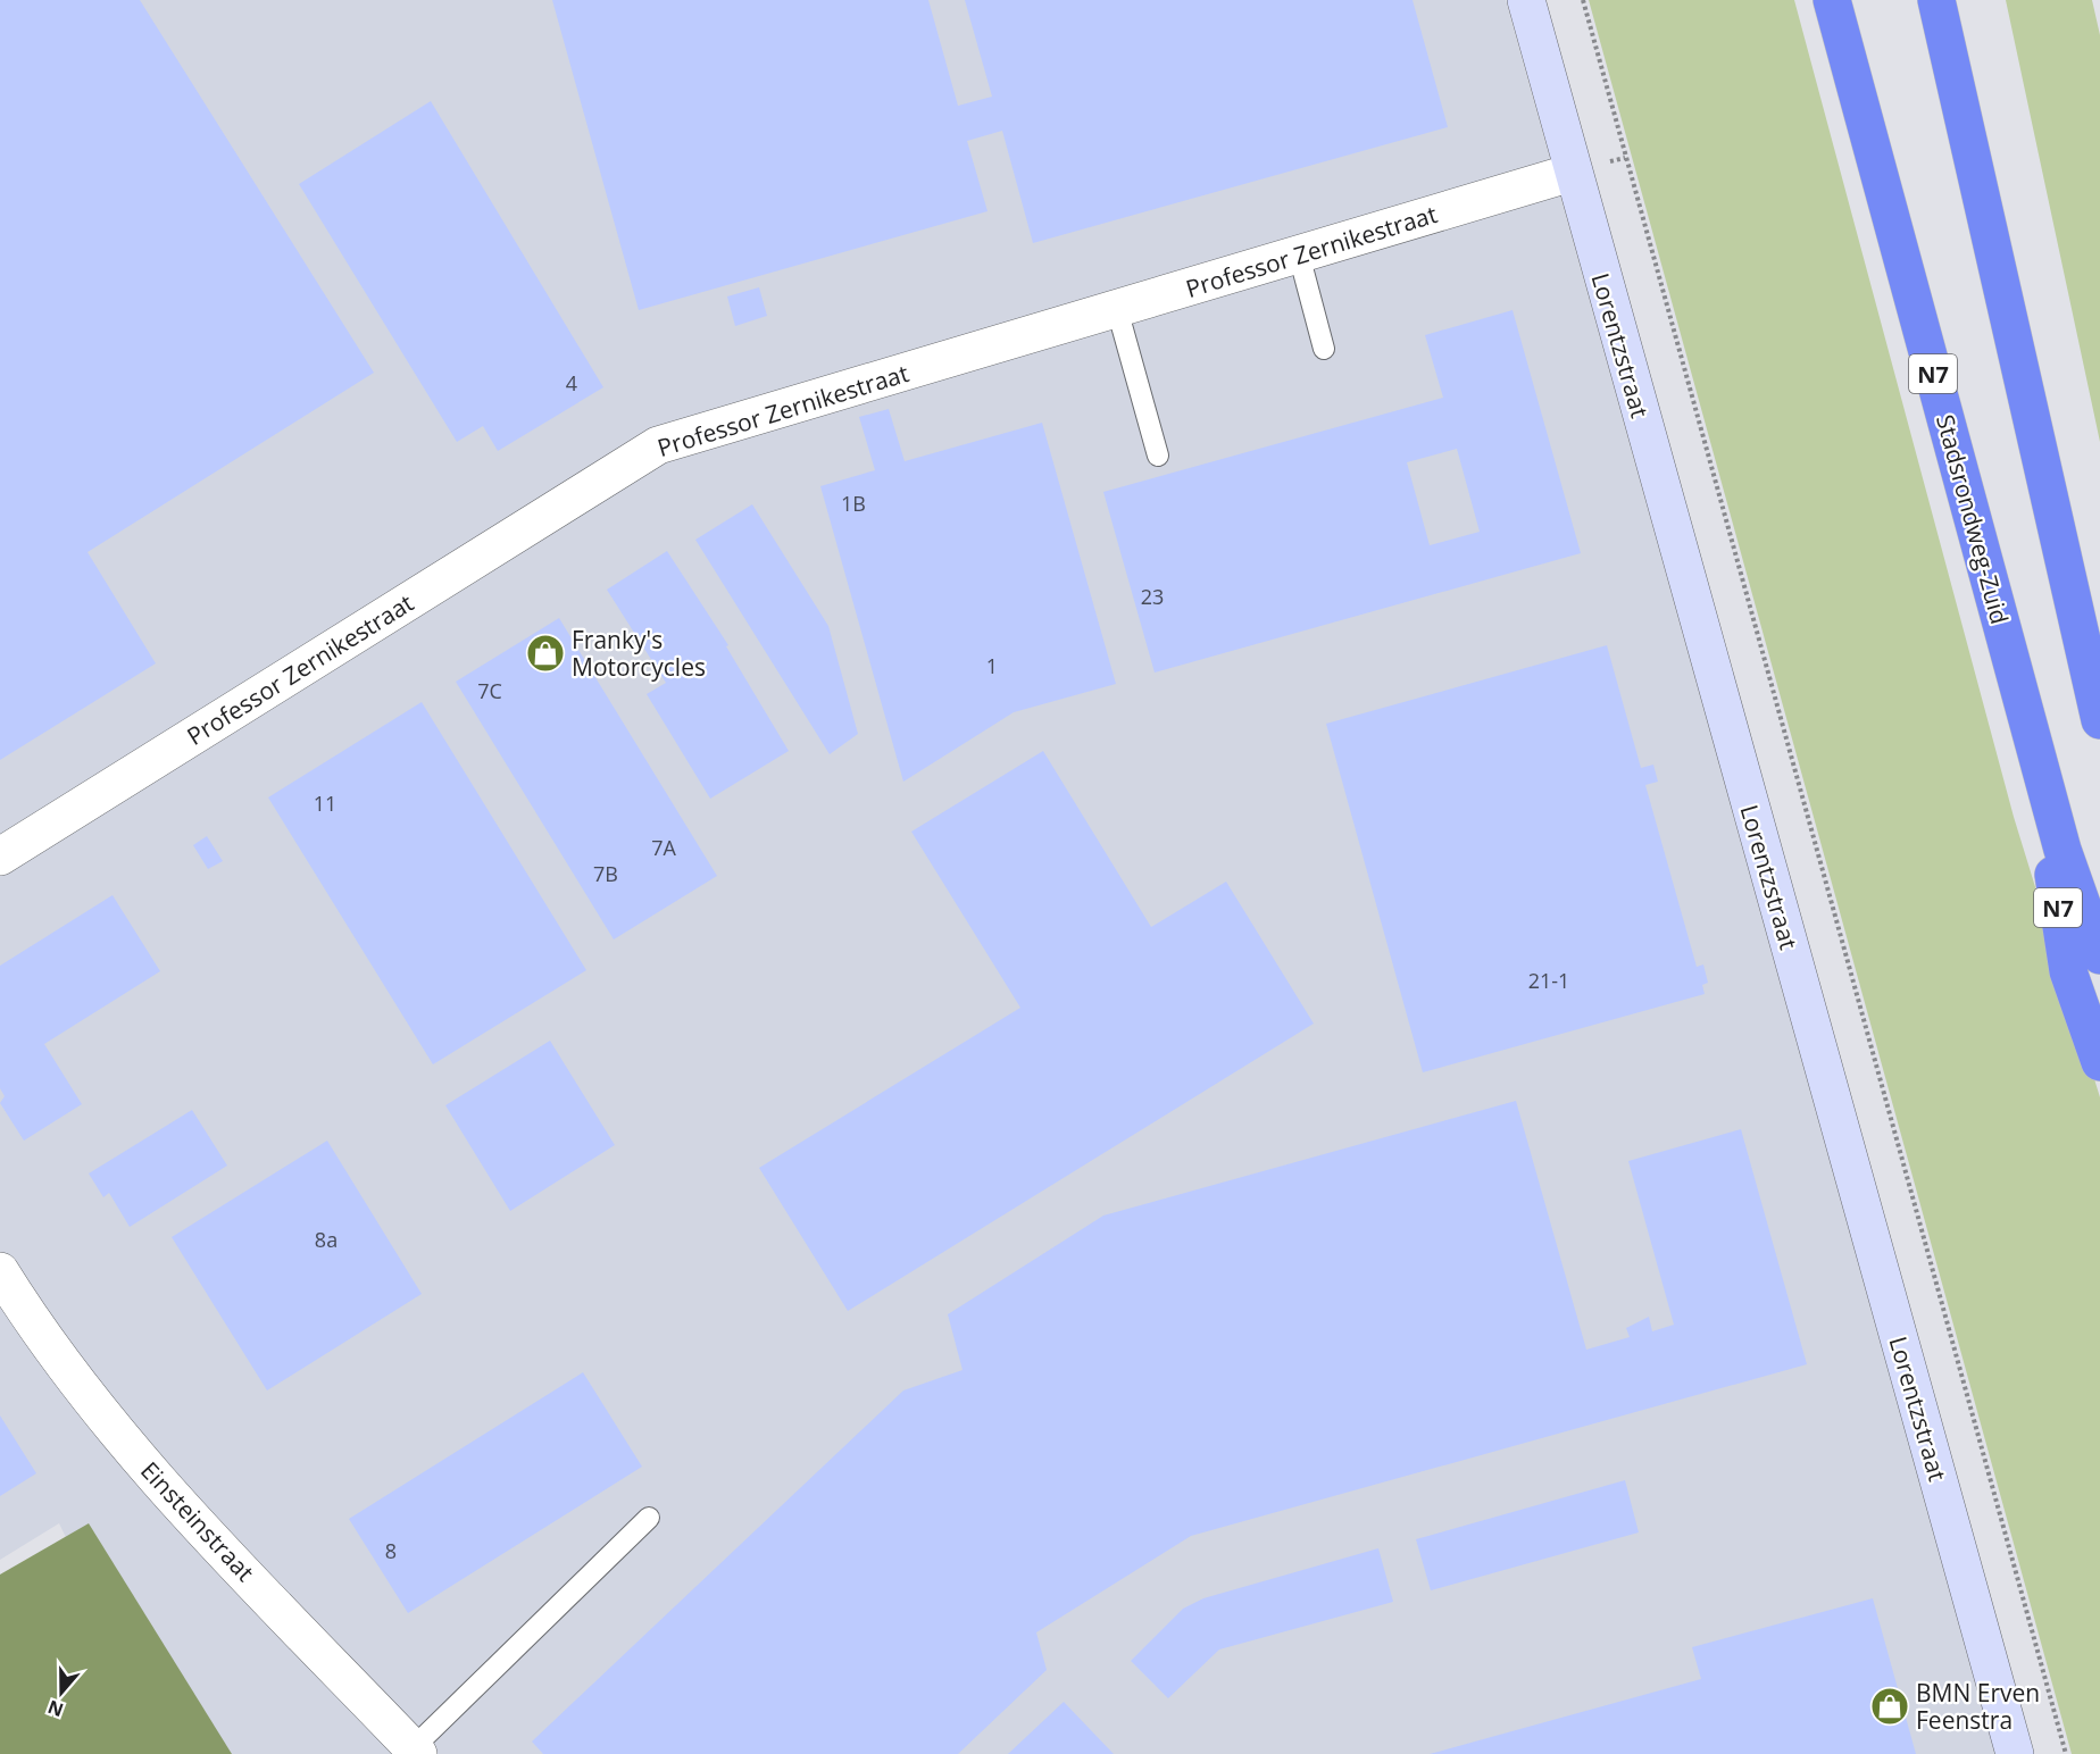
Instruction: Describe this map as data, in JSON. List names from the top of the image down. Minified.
{"streets":{"highway":["N7","Stadsrondweg-Zuid"],"street":["Professor Zernikestraat","Lorentzstraat","Einsteinstraat"]},"crossings":[["Professor Zernikestraat","Lorentzstraat"],["N7","Stadsrondweg-Zuid"]],"places":{"shop":["Franky's Motorcycles","BMN Erven Feenstra"]},"house_numbers":["4","1B","23","1","7C","11","7A","7B","21-1","8a","8"],"north":"bottom"}
